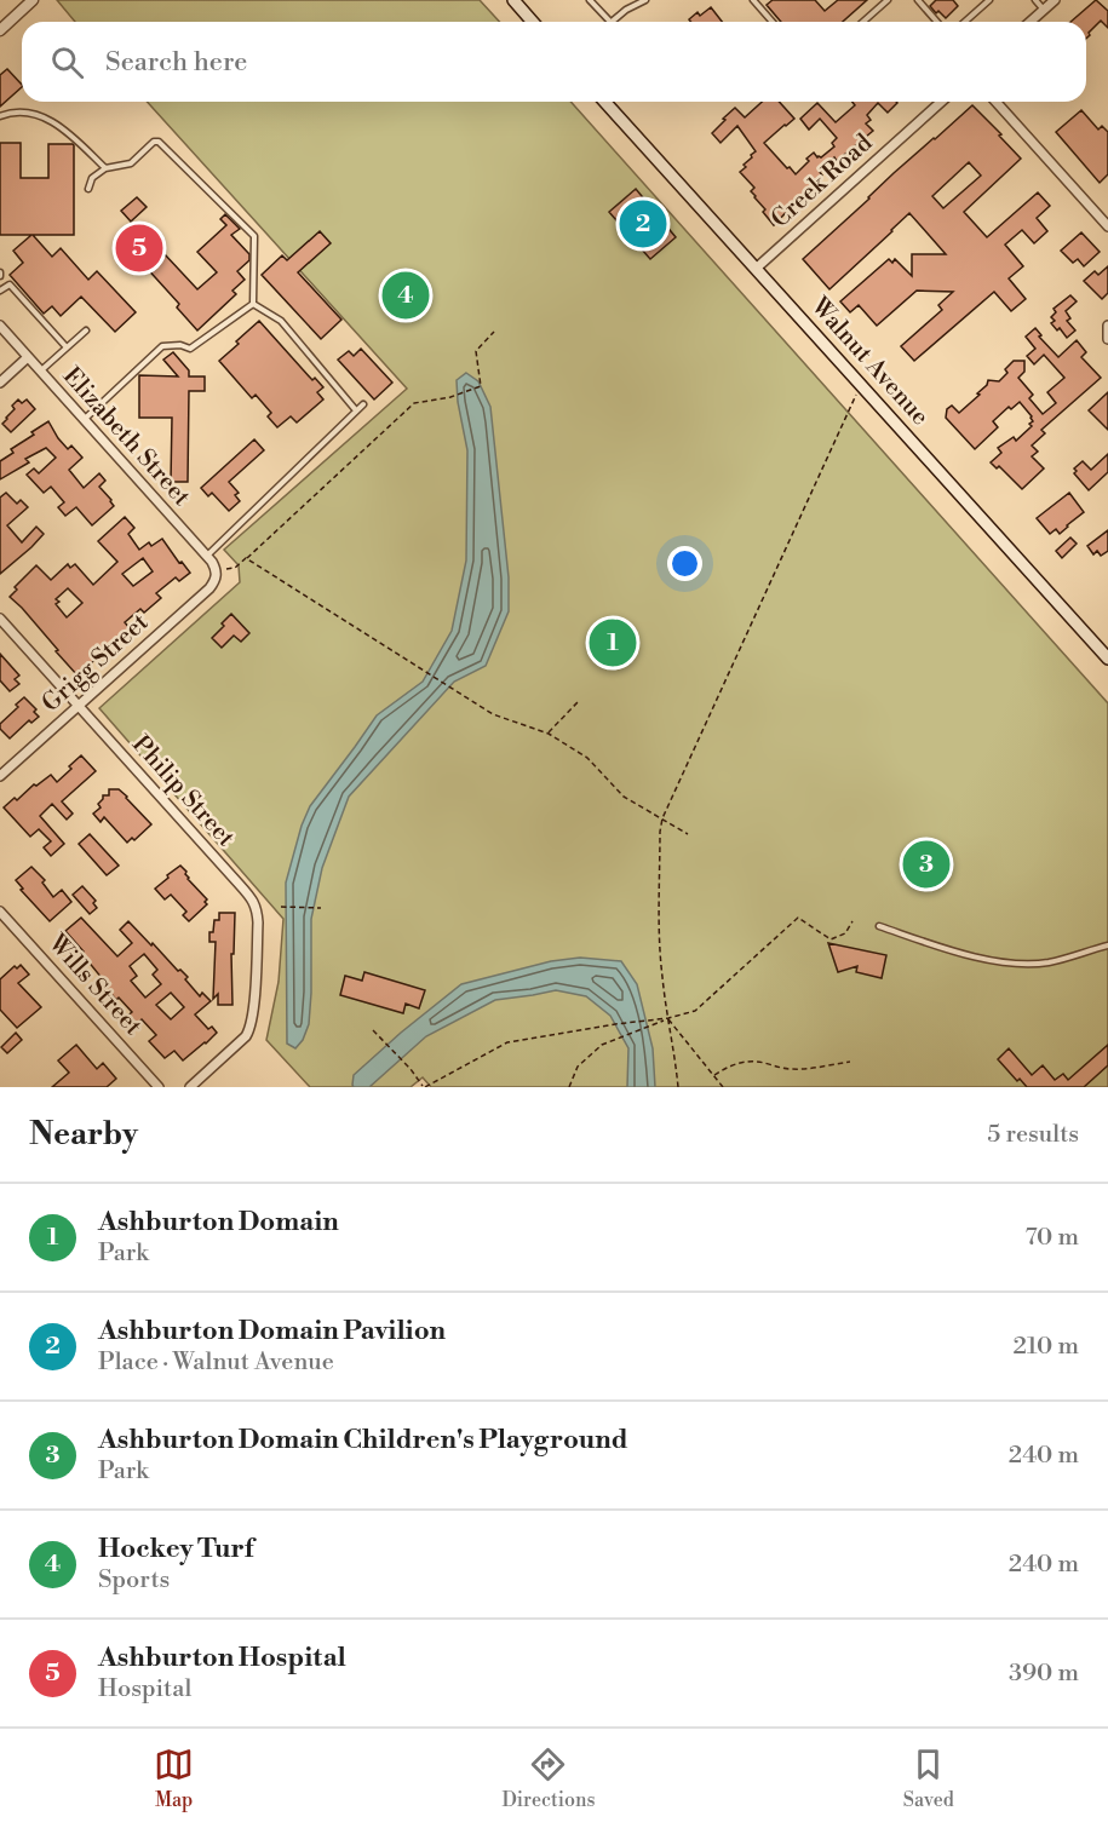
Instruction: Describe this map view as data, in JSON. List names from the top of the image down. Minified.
{"streets":{"main road":["Walnut Avenue"],"street":["Creek Road","Elizabeth Street","Grigg Street","Philip Street","Wills Street"]},"crossings":[["Creek Road","Walnut Avenue"],["Elizabeth Street","Grigg Street"],["Grigg Street","Philip Street"]],"page":{"search":"Search here","pins":["2","5","4","1","3"],"heading":["Nearby","5 results"],"list":[{"mark":"1","name":"Ashburton Domain","note":"Park","value":"70 m"},{"mark":"2","name":"Ashburton Domain Pavilion","note":"Place · Walnut Avenue","value":"210 m"},{"mark":"3","name":"Ashburton Domain Children's Playground","note":"Park","value":"240 m"},{"mark":"4","name":"Hockey Turf","note":"Sports","value":"240 m"},{"mark":"5","name":"Ashburton Hospital","note":"Hospital","value":"390 m"}],"nav":["Map","Directions","Saved"]}}
